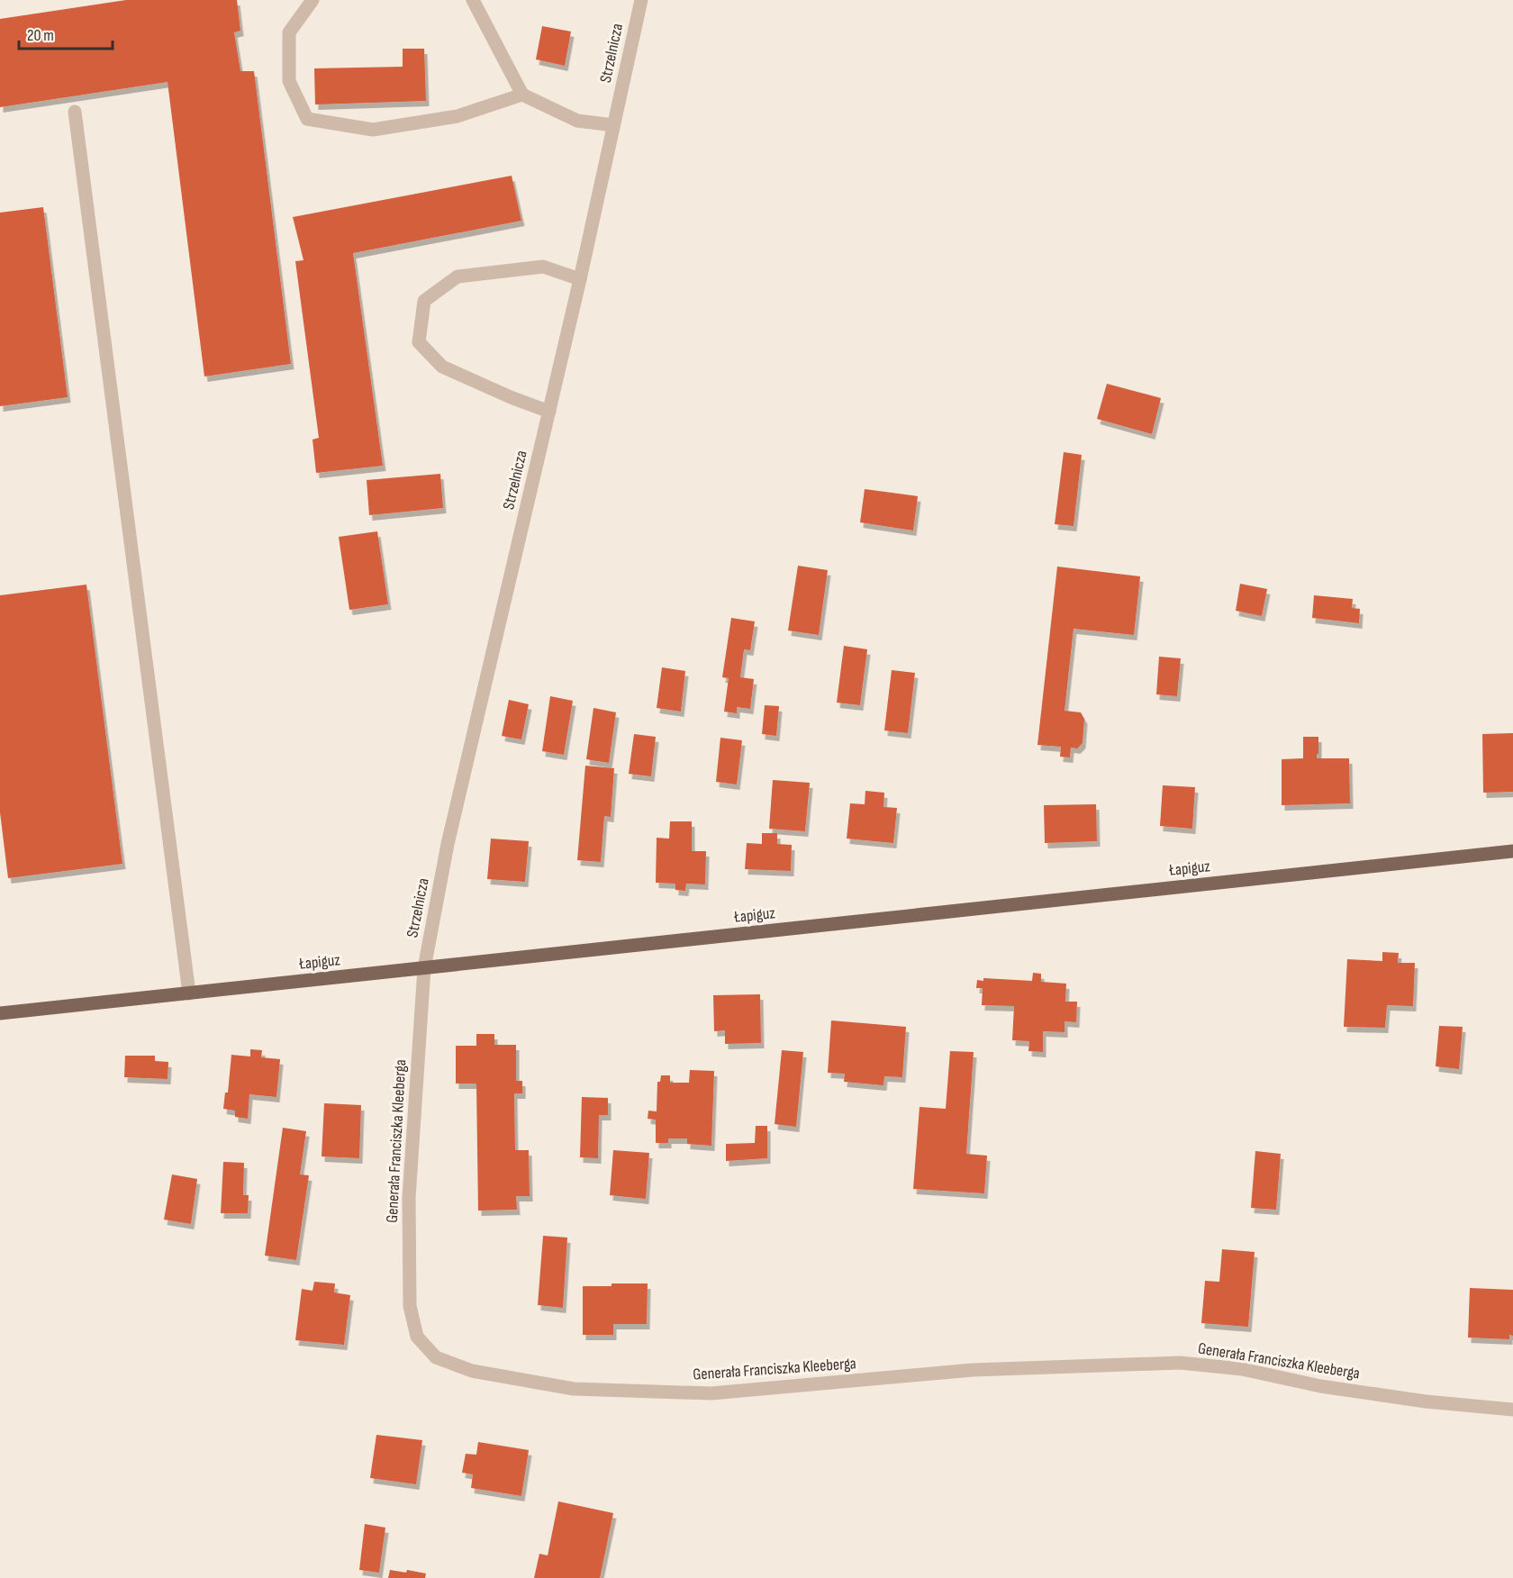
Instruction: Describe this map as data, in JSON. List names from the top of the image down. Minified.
{"streets":{"main road":["Łapiguz"],"street":["Strzelnicza","Generała Franciszka Kleeberga"]},"crossings":[["Strzelnicza","Łapiguz"],["Strzelnicza","Generała Franciszka Kleeberga"],["Łapiguz","Generała Franciszka Kleeberga"]],"scale_bar":"20 m"}
